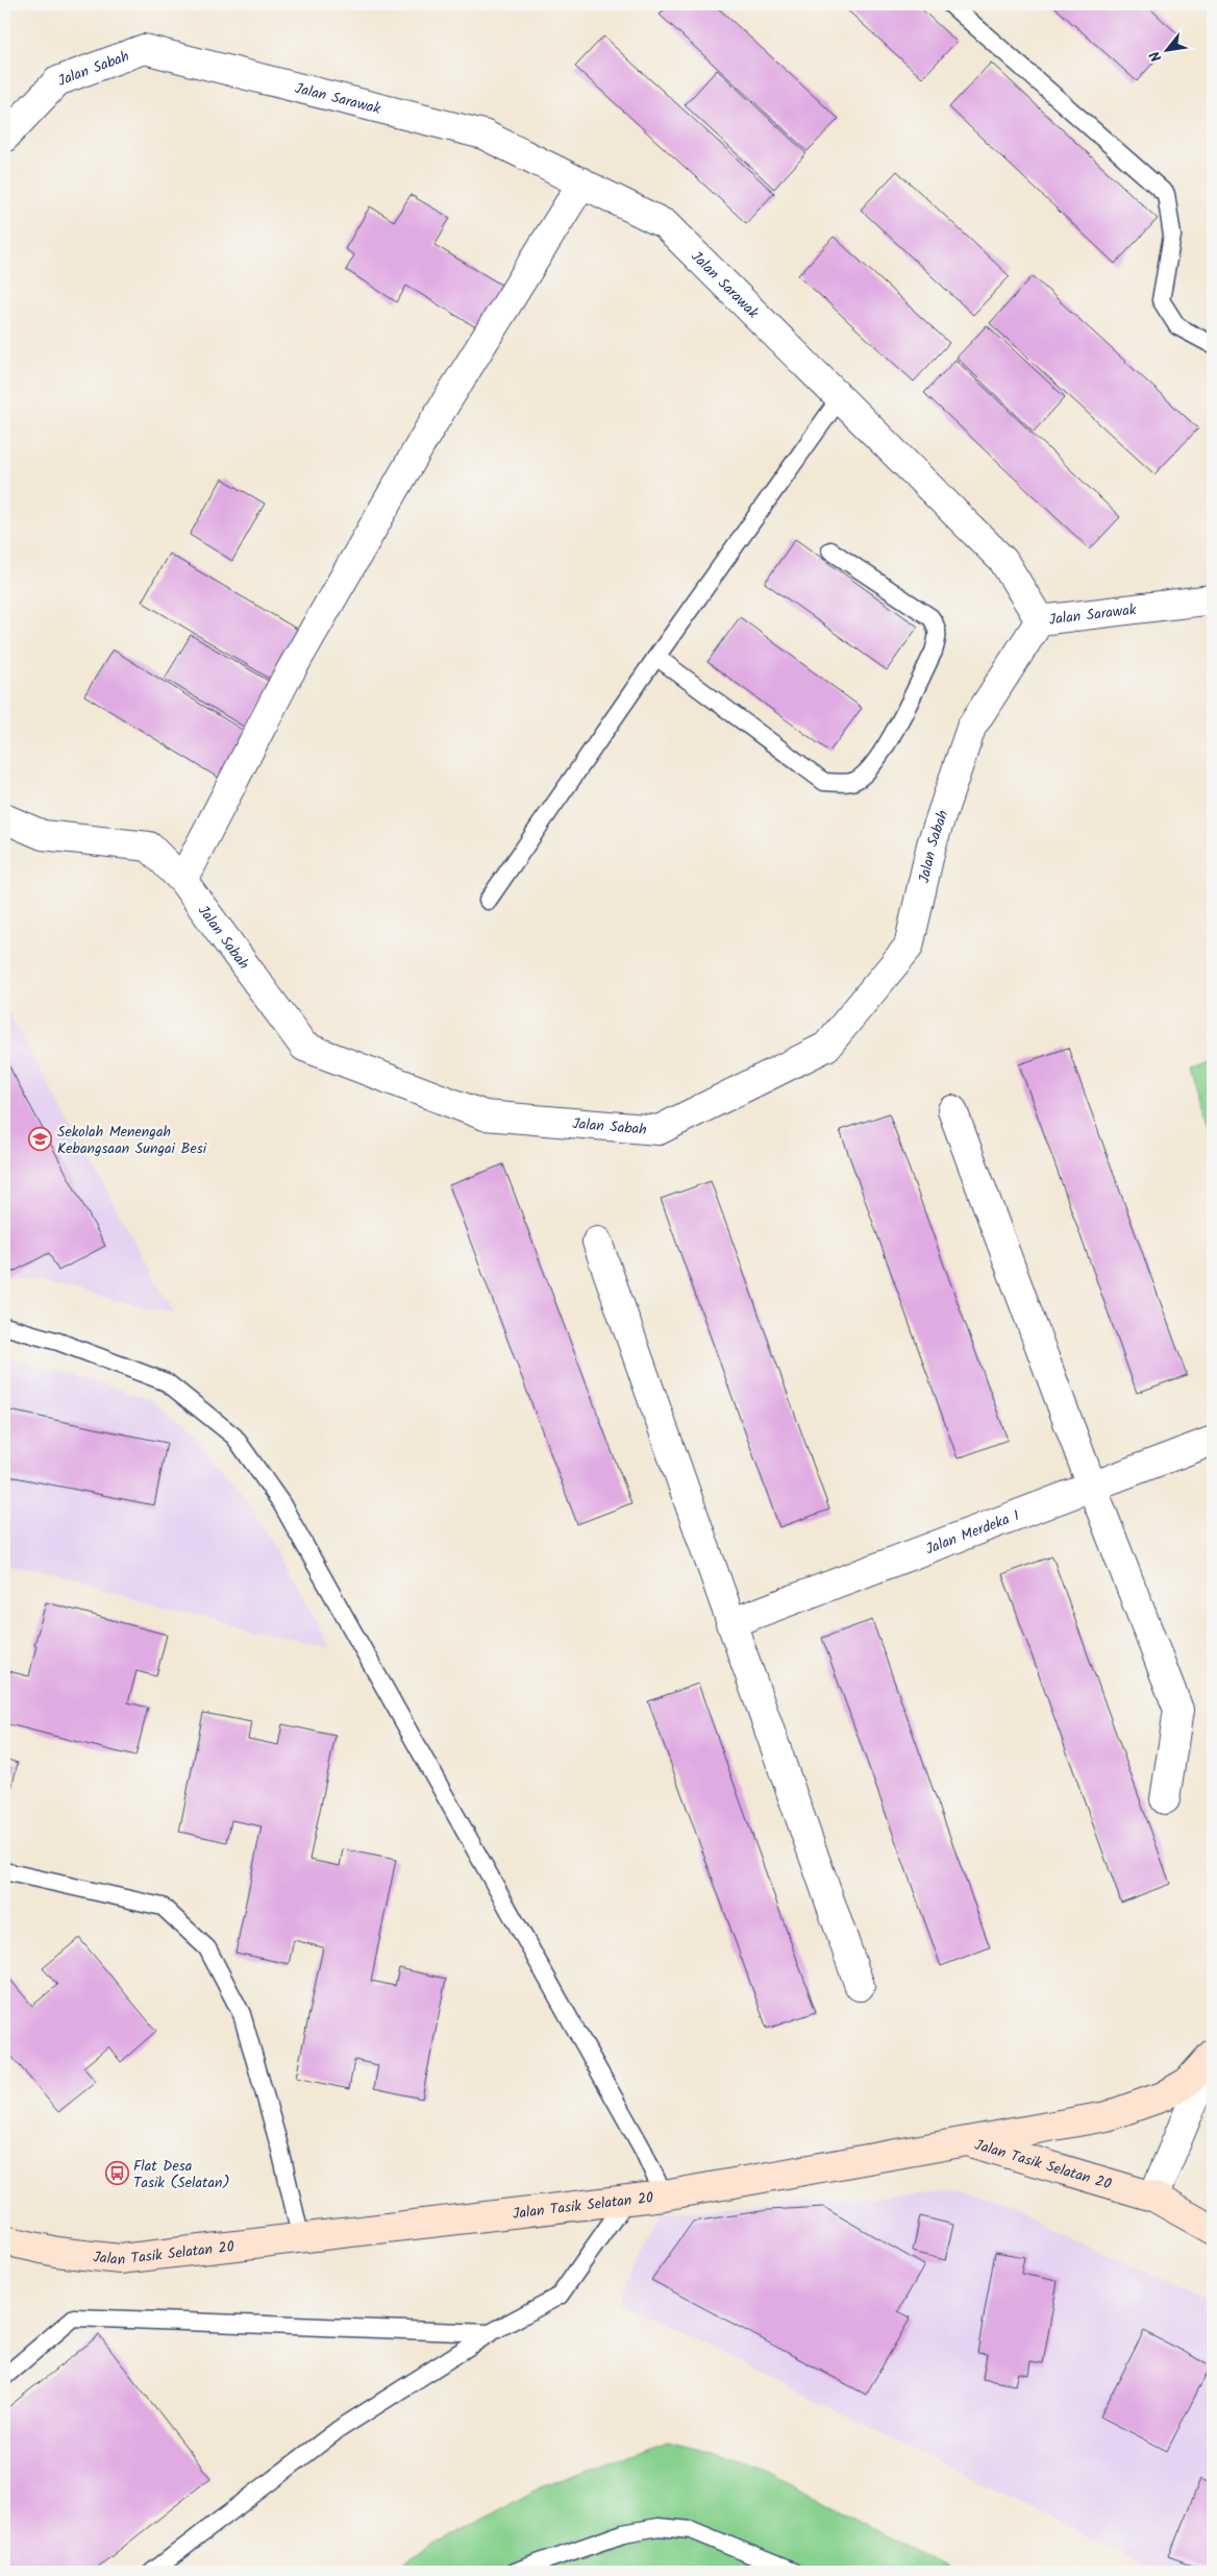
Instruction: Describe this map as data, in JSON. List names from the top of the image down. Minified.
{"streets":{"street":["Jalan Sabah","Jalan Sarawak","Jalan Merdeka 1","Jalan Tasik Selatan 20"]},"crossings":[["Jalan Sabah","Jalan Sarawak"]],"places":{"school or university":["Sekolah Menengah Kebangsaan Sungai Besi"],"bus stop":["Flat Desa Tasik (Selatan)"]},"north":"bottom left"}
